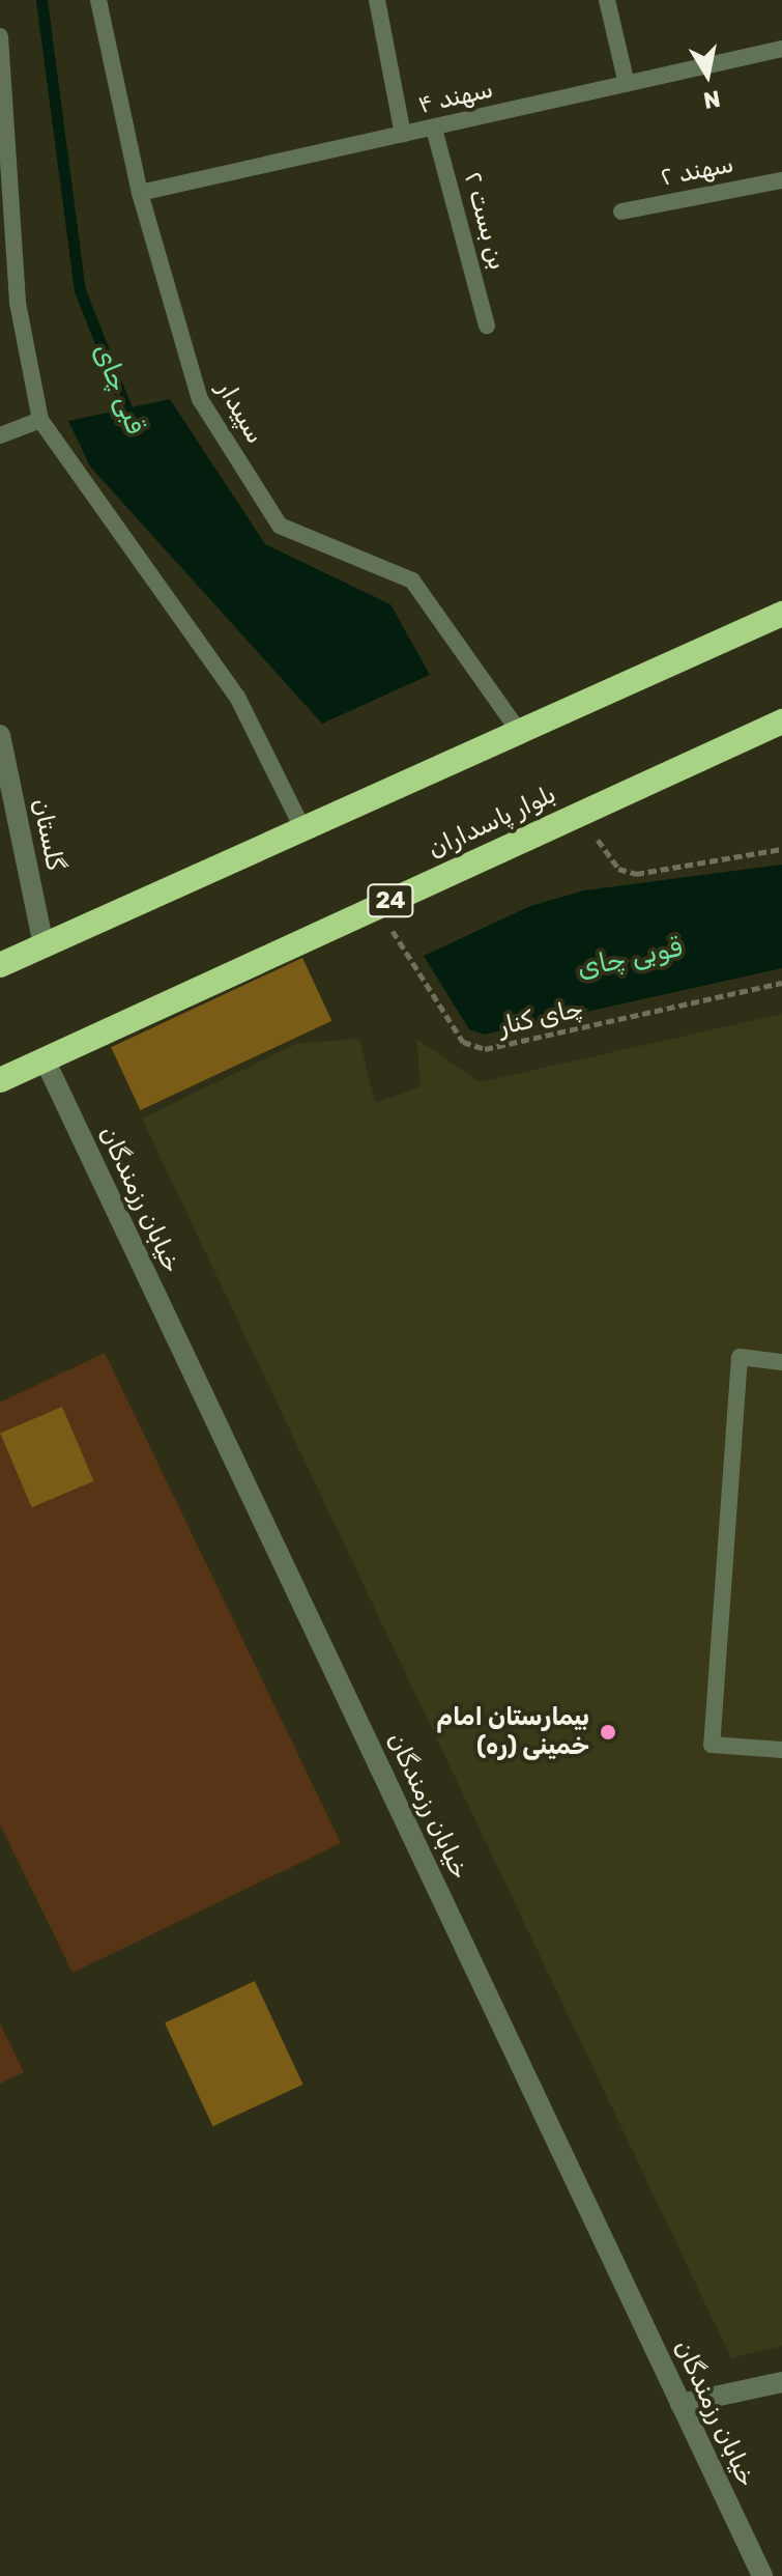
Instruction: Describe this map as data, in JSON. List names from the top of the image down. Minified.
{"streets":{"highway":["بلوار پاسداران","24"],"street":["گلستان","خیابان رزمندگان"],"lane":["سهند ۴","سهند ۲","بن بست ۲","سپیدار"],"path":["چای کنار"]},"crossings":[["سهند ۴","بن بست ۲"],["سهند ۴","سپیدار"],["بلوار پاسداران","چای کنار"],["بلوار پاسداران","خیابان رزمندگان"]],"water":["قبی چای","قوبی چای"],"places":["بیمارستان امام خمینی (ره)"],"north":"bottom"}
